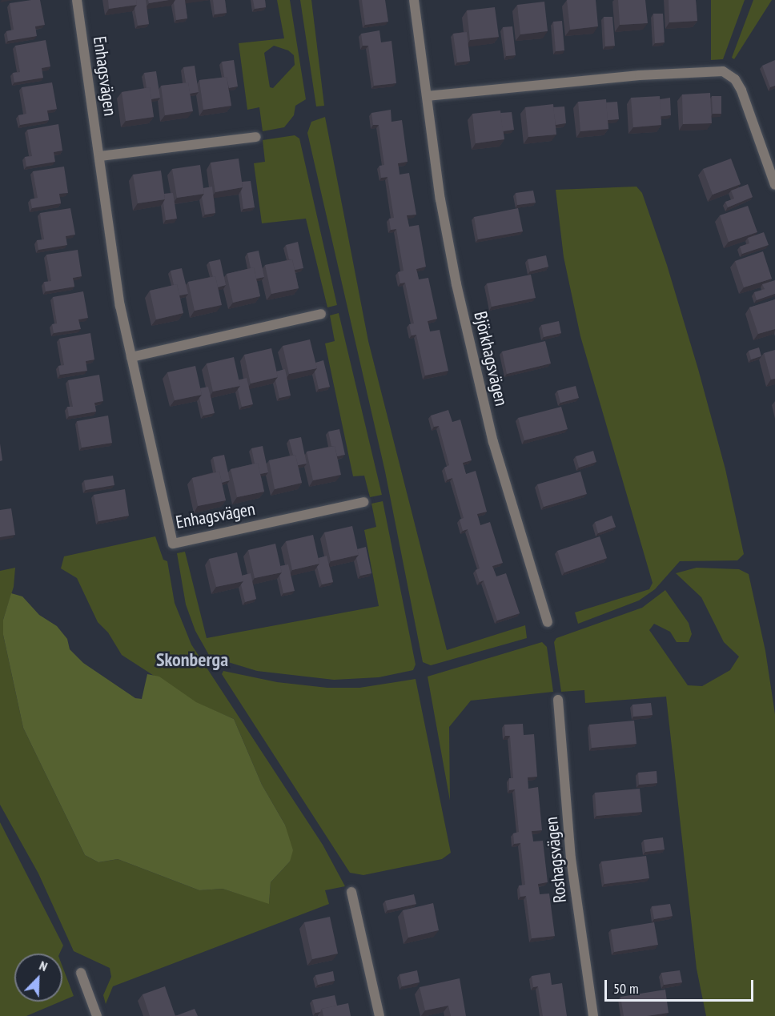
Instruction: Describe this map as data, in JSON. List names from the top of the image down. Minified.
{"streets":{"street":["Enhagsvägen","Björkhagsvägen","Roshagsvägen"]},"districts":["Skonberga"],"scale_bar":"50 m","north":"top right"}
